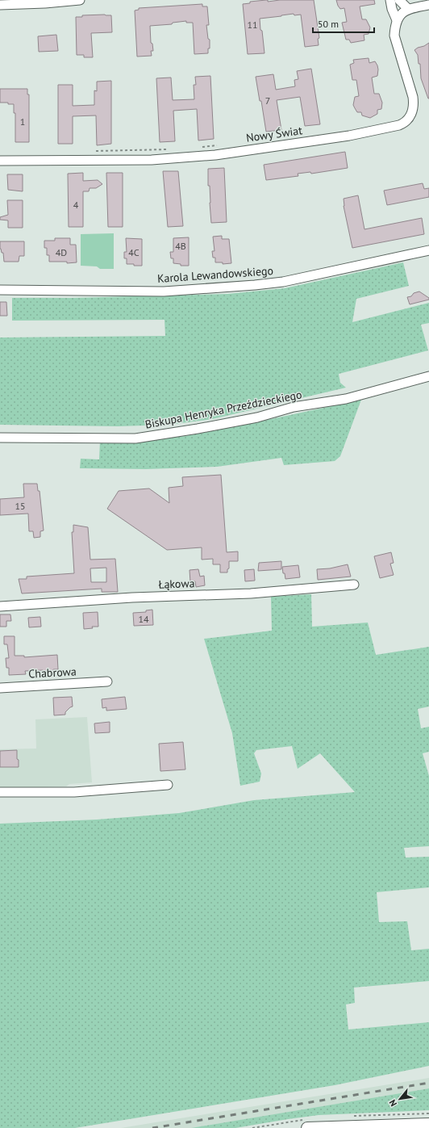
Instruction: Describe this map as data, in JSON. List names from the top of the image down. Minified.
{"streets":{"street":["Nowy Świat","Karola Lewandowskiego","Biskupa Henryka Przeździeckiego","Łąkowa","Chabrowa"]},"house_numbers":["11","7","1","4","4B","4D","4C","15","14"],"scale_bar":"50 m","north":"bottom left"}
